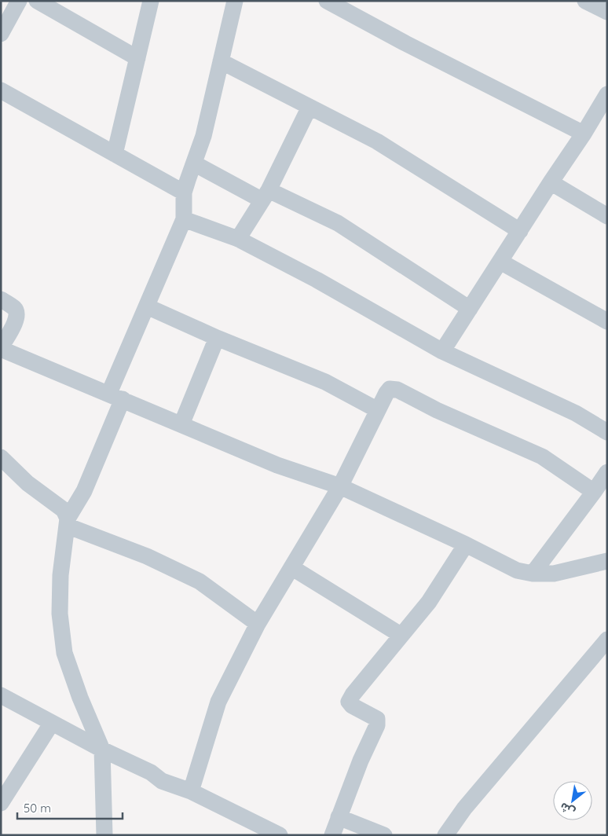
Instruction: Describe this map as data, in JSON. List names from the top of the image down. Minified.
{"scale_bar":"50 m","north":"bottom left"}
